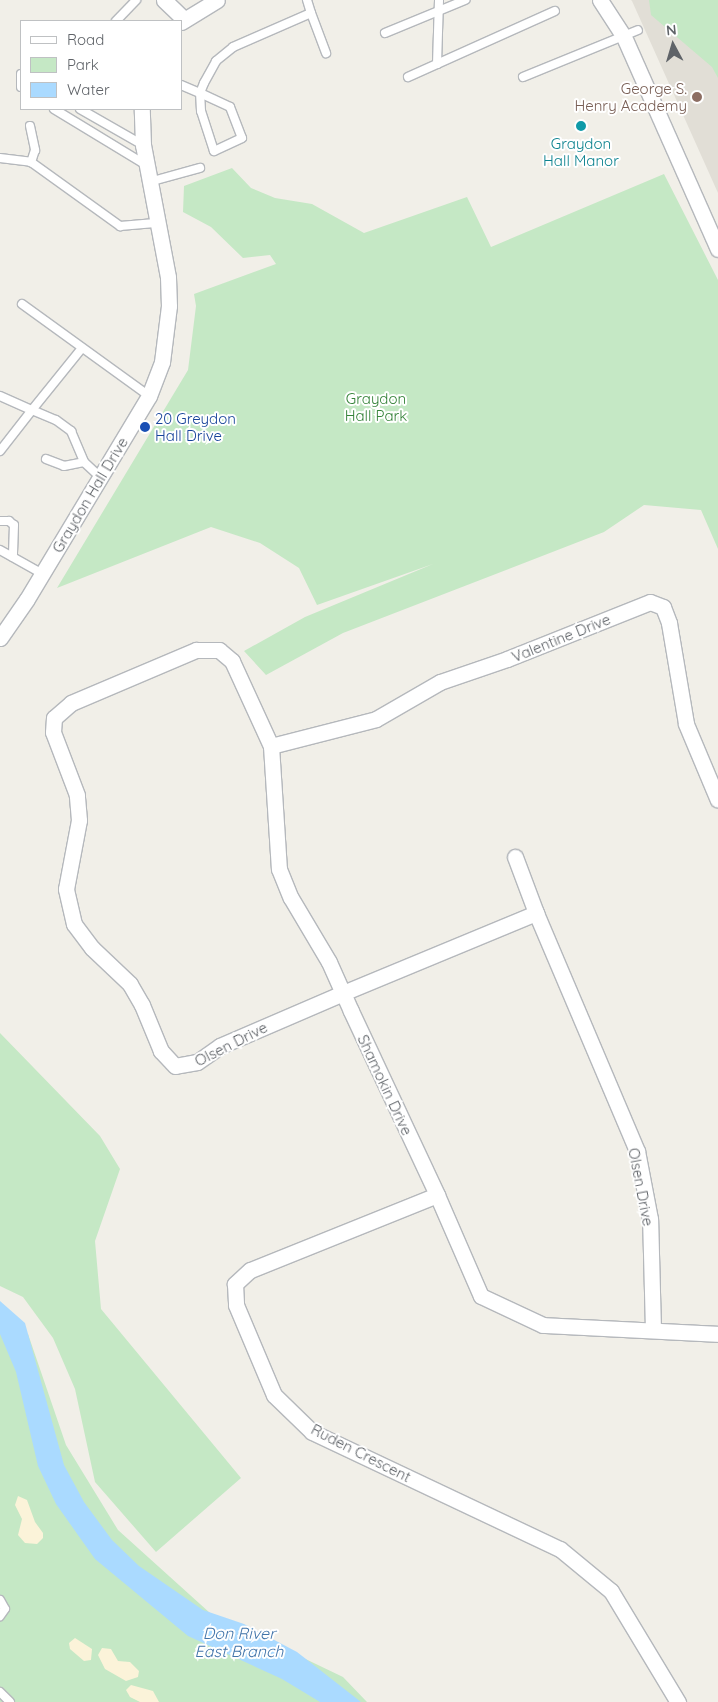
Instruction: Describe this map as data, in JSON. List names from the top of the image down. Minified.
{"streets":{"street":["Graydon Hall Drive","Valentine Drive","Olsen Drive","Shamokin Drive","Ruden Crescent"]},"crossings":[["Valentine Drive","Shamokin Drive"],["Olsen Drive","Shamokin Drive"],["Shamokin Drive","Ruden Crescent"]],"water":["Don River East Branch"],"parks":["Graydon Hall Park"],"places":["George S. Henry Academy","Graydon Hall Manor","20 Greydon Hall Drive"],"legend":["Road","Park","Water"],"north":"top"}
